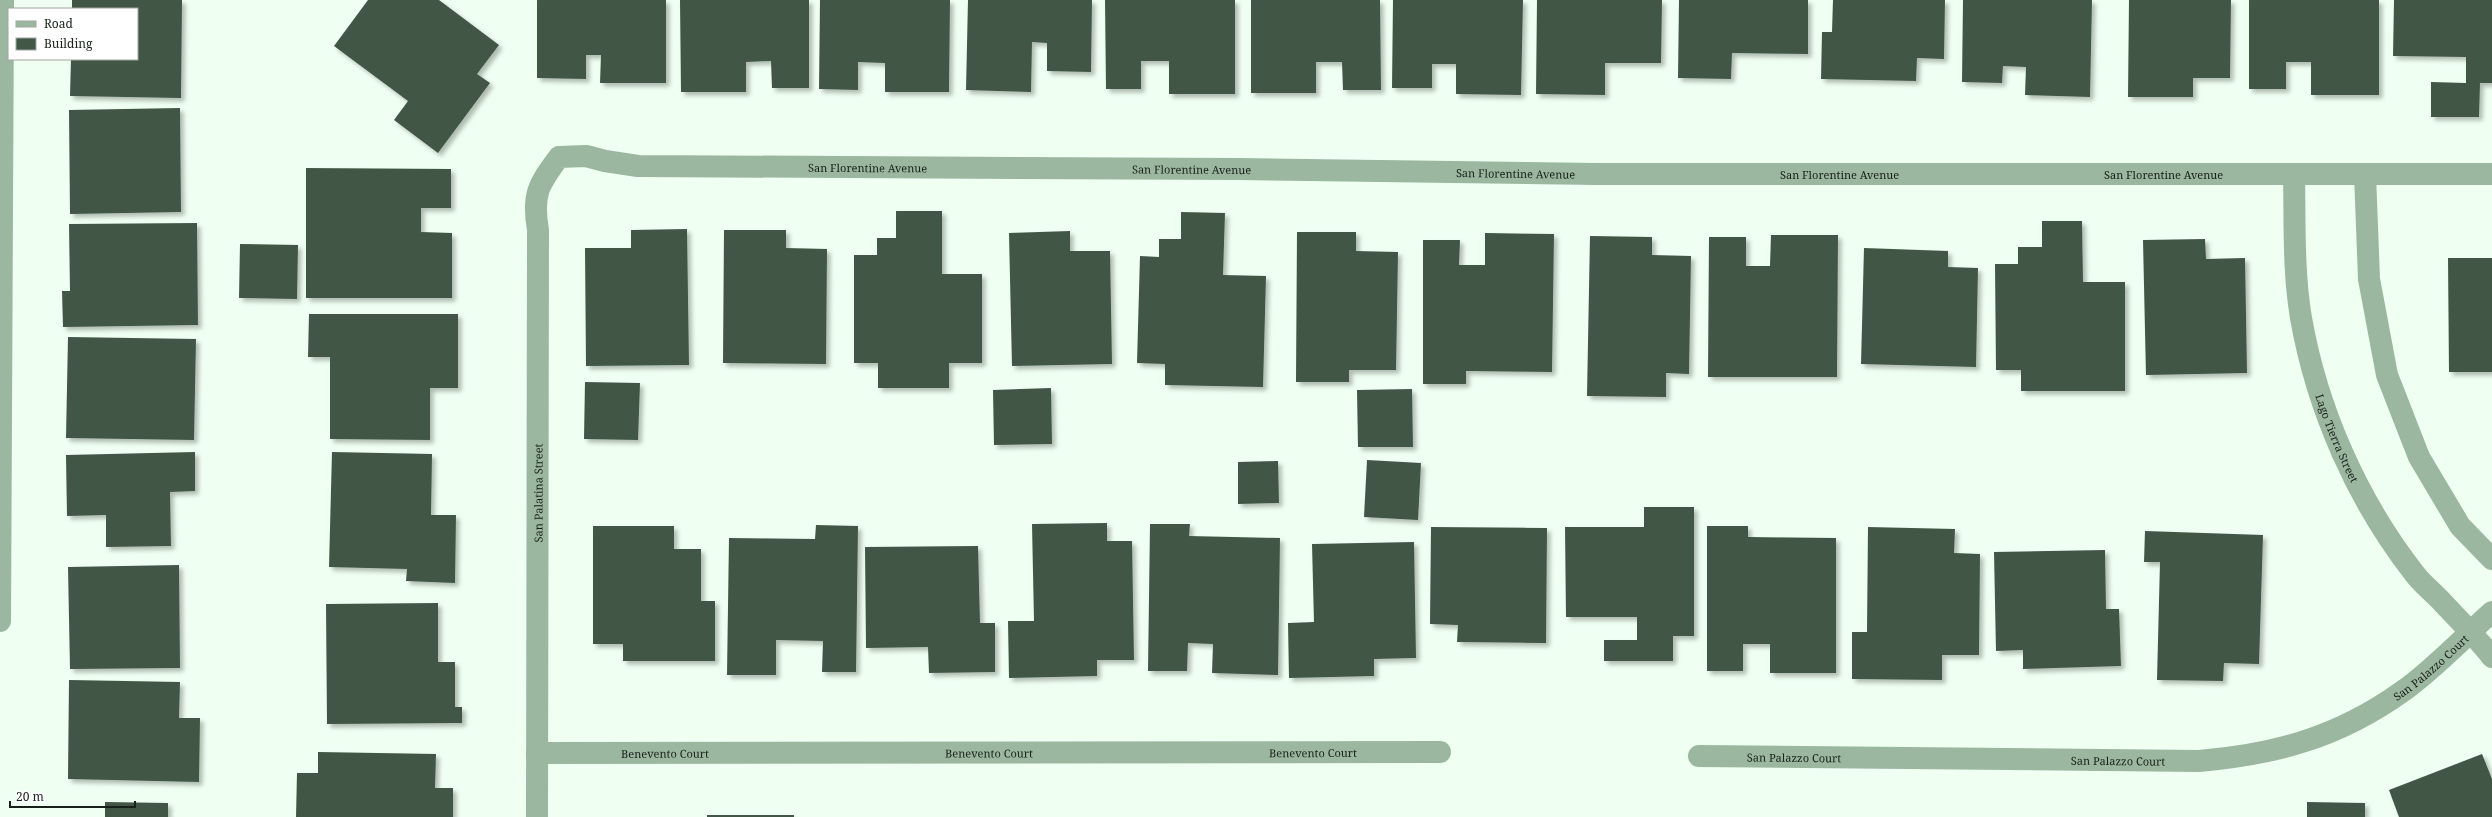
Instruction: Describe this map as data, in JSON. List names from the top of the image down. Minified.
{"streets":{"street":["San Florentine Avenue","Lago Tierra Street","San Palatina Street","San Palazzo Court","Benevento Court"]},"crossings":[["San Florentine Avenue","Lago Tierra Street"],["San Florentine Avenue","San Palatina Street"],["Lago Tierra Street","San Palazzo Court"],["San Palatina Street","Benevento Court"]],"legend":["Road","Building"],"scale_bar":"20 m"}
